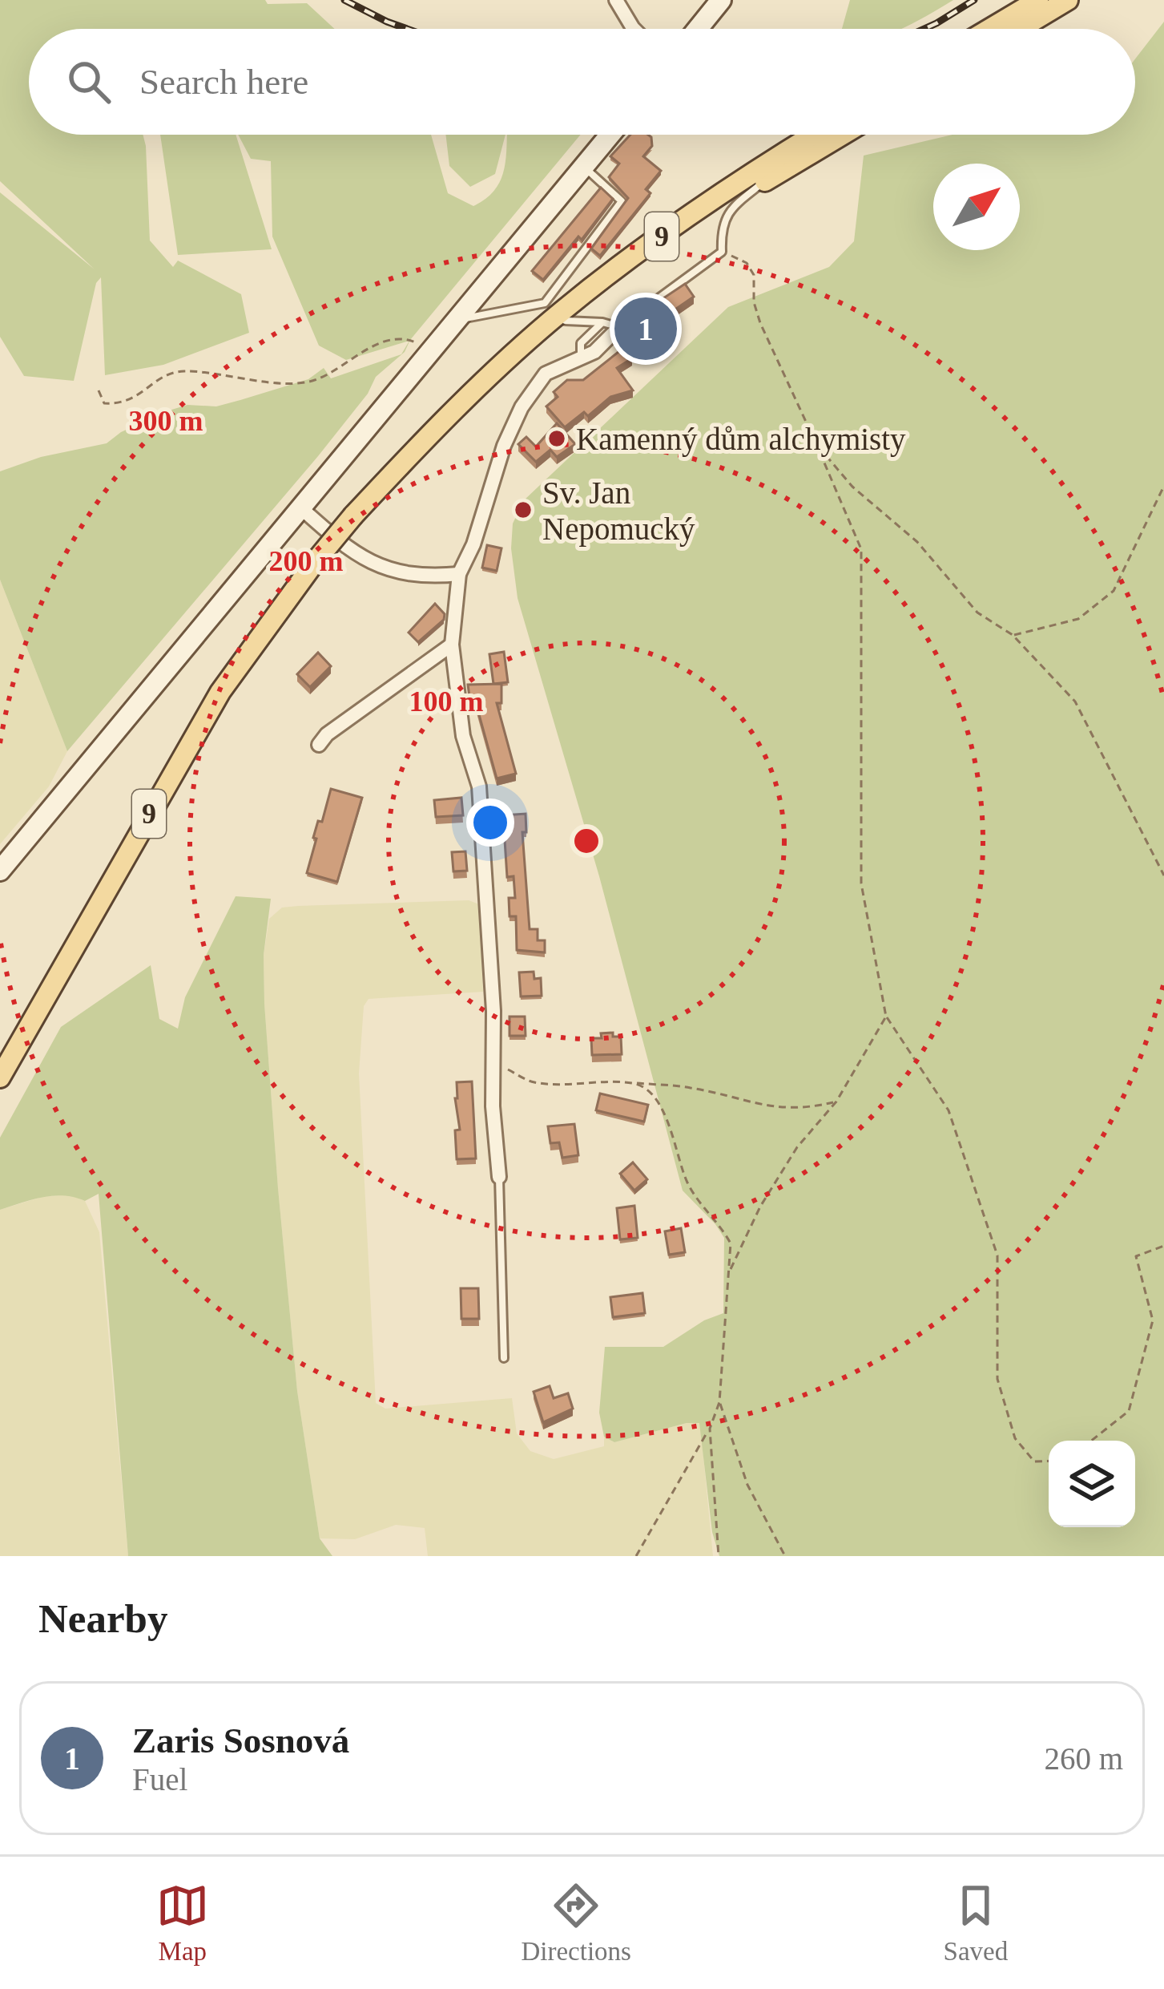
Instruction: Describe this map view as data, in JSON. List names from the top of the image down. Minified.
{"streets":{"main road":["9"]},"places":["Kamenný dům alchymisty","Sv. Jan Nepomucký"],"north":"top right","page":{"search":"Search here","pins":"1","heading":"Nearby","list":[{"mark":"1","name":"Zaris Sosnová","note":"Fuel","value":"260 m"}],"nav":["Map","Directions","Saved"]},"rings":["300 m","200 m","100 m"]}
